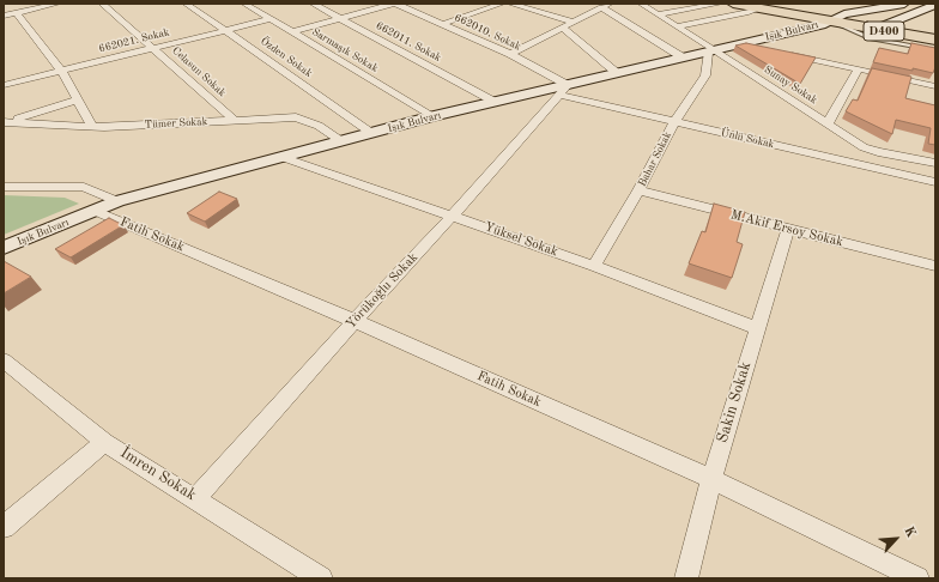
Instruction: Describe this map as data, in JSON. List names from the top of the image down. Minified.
{"streets":{"highway":["D400"],"main road":["Işık Bulvarı"],"street":["662010. Sokak","662021. Sokak","662011. Sokak","Sarmaşık Sokak","Özden Sokak","Celasun Sokak","Sunay Sokak","Tümer Sokak","Ünlü Sokak","Bahar Sokak","M.Akif Ersoy Sokak","Fatih Sokak","Yüksel Sokak","Yörükoğlu Sokak","Sakin Sokak","İmren Sokak"]},"crossings":[["Işık Bulvarı","D400"],["Işık Bulvarı","662010. Sokak"],["Işık Bulvarı","662011. Sokak"],["Işık Bulvarı","Sarmaşık Sokak"],["Işık Bulvarı","Özden Sokak"],["Işık Bulvarı","Sunay Sokak"],["Işık Bulvarı","Tümer Sokak"],["Işık Bulvarı","Ünlü Sokak"],["Işık Bulvarı","Bahar Sokak"],["Işık Bulvarı","Fatih Sokak"],["Işık Bulvarı","Yüksel Sokak"],["Işık Bulvarı","Yörükoğlu Sokak"],["662010. Sokak","Ünlü Sokak"],["662010. Sokak","Yörükoğlu Sokak"],["662021. Sokak","Sarmaşık Sokak"],["662021. Sokak","Özden Sokak"],["662021. Sokak","Celasun Sokak"],["Celasun Sokak","Tümer Sokak"],["Sunay Sokak","Bahar Sokak"],["Ünlü Sokak","Bahar Sokak"],["Ünlü Sokak","Yörükoğlu Sokak"],["Bahar Sokak","M.Akif Ersoy Sokak"],["Bahar Sokak","Yüksel Sokak"],["M.Akif Ersoy Sokak","Sakin Sokak"],["Fatih Sokak","Yörükoğlu Sokak"],["Fatih Sokak","Sakin Sokak"],["Yüksel Sokak","Yörükoğlu Sokak"],["Yüksel Sokak","Sakin Sokak"],["Yörükoğlu Sokak","İmren Sokak"]],"north":"top right"}
